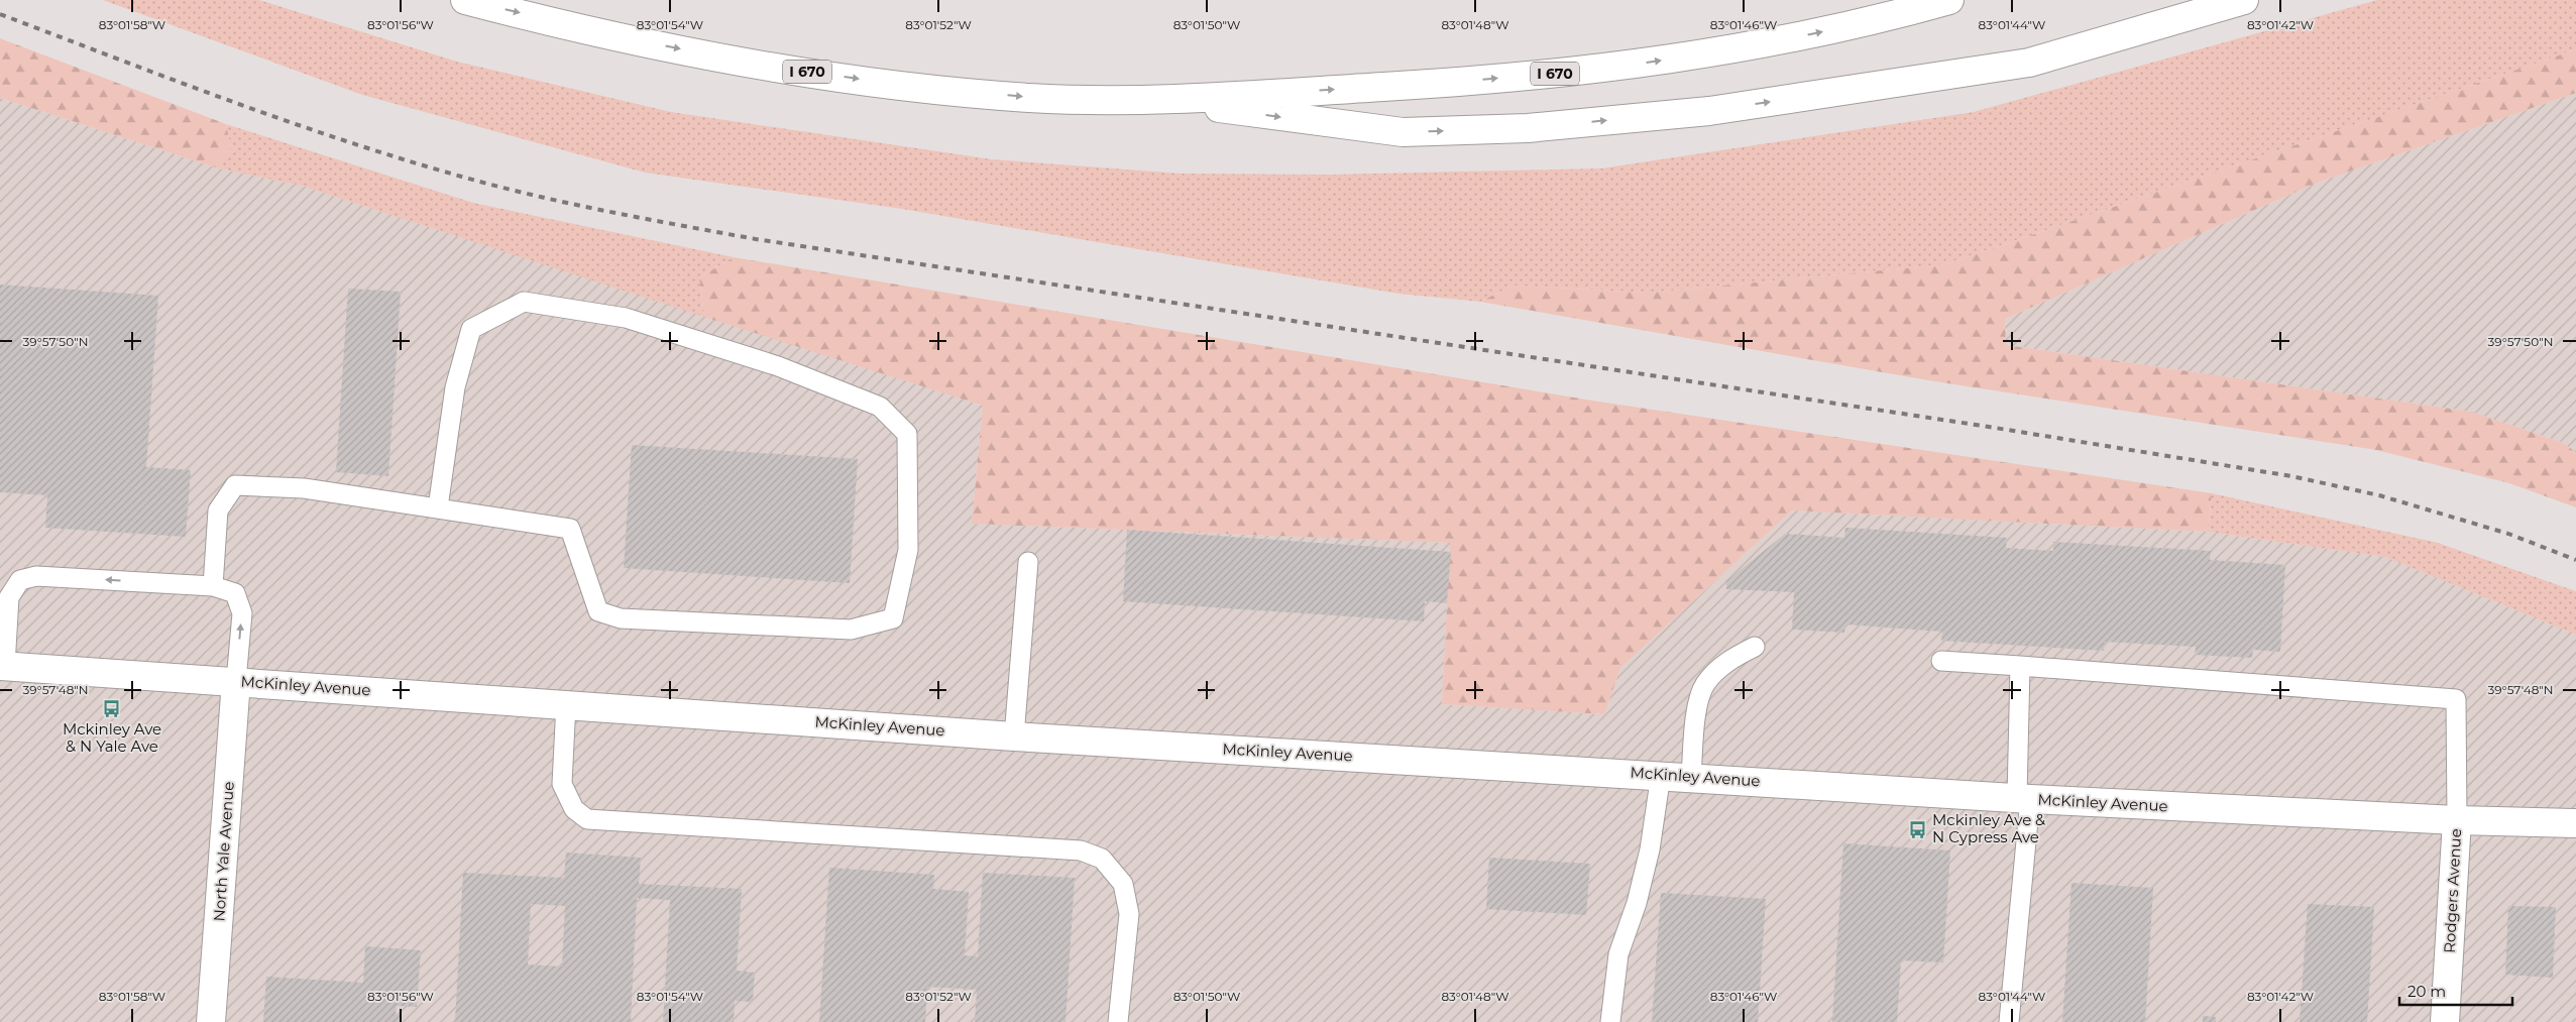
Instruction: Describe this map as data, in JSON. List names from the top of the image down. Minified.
{"streets":{"main road":["I 670","McKinley Avenue","North Yale Avenue","Rodgers Avenue"]},"crossings":[["McKinley Avenue","North Yale Avenue"],["McKinley Avenue","Rodgers Avenue"]],"places":{"bus stop":["Mckinley Ave & N Yale Ave","Mckinley Ave & N Cypress Ave"]},"scale_bar":"20 m","coordinates":["83°01'58\"W","83°01'56\"W","83°01'54\"W","83°01'52\"W","83°01'50\"W","83°01'48\"W","83°01'46\"W","83°01'44\"W","83°01'42\"W","39°57'50\"N","39°57'48\"N"]}
